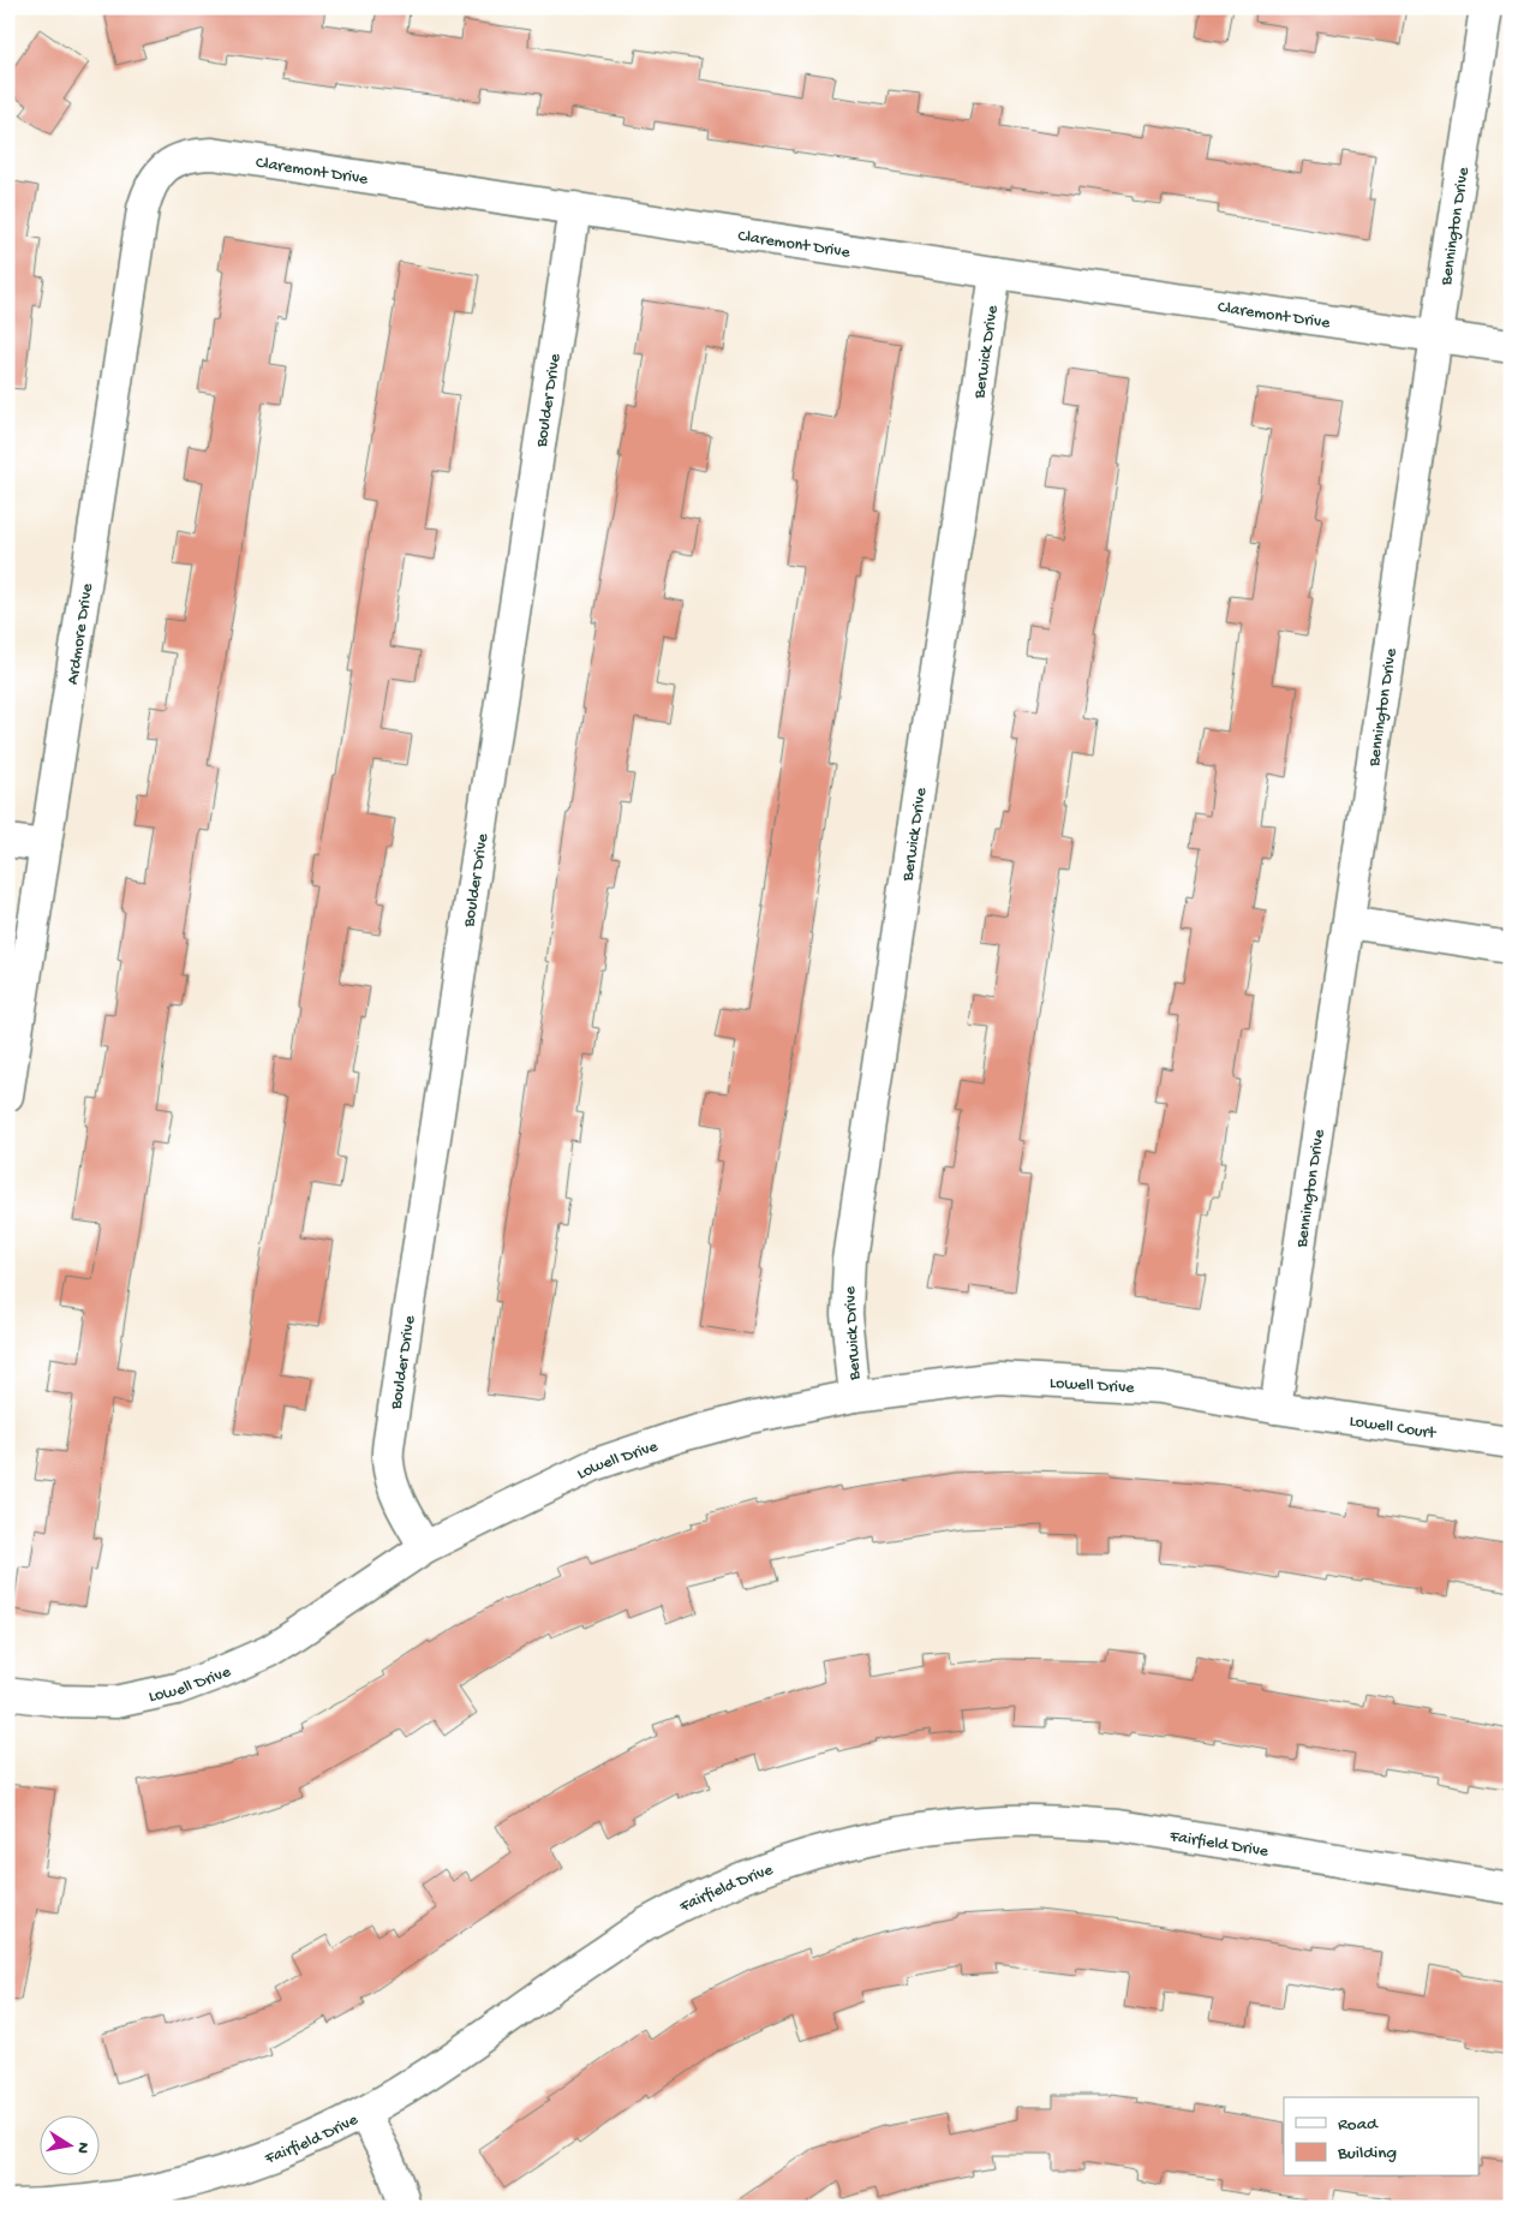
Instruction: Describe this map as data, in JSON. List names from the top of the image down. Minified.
{"streets":{"street":["Claremont Drive","Bennington Drive","Berwick Drive","Boulder Drive","Ardmore Drive","Lowell Drive","Lowell Court","Fairfield Drive"]},"crossings":[["Claremont Drive","Bennington Drive"],["Claremont Drive","Berwick Drive"],["Claremont Drive","Boulder Drive"],["Claremont Drive","Ardmore Drive"],["Bennington Drive","Lowell Drive"],["Bennington Drive","Lowell Court"],["Berwick Drive","Lowell Drive"],["Boulder Drive","Lowell Drive"],["Lowell Drive","Lowell Court"]],"legend":["Road","Building"],"north":"right"}
